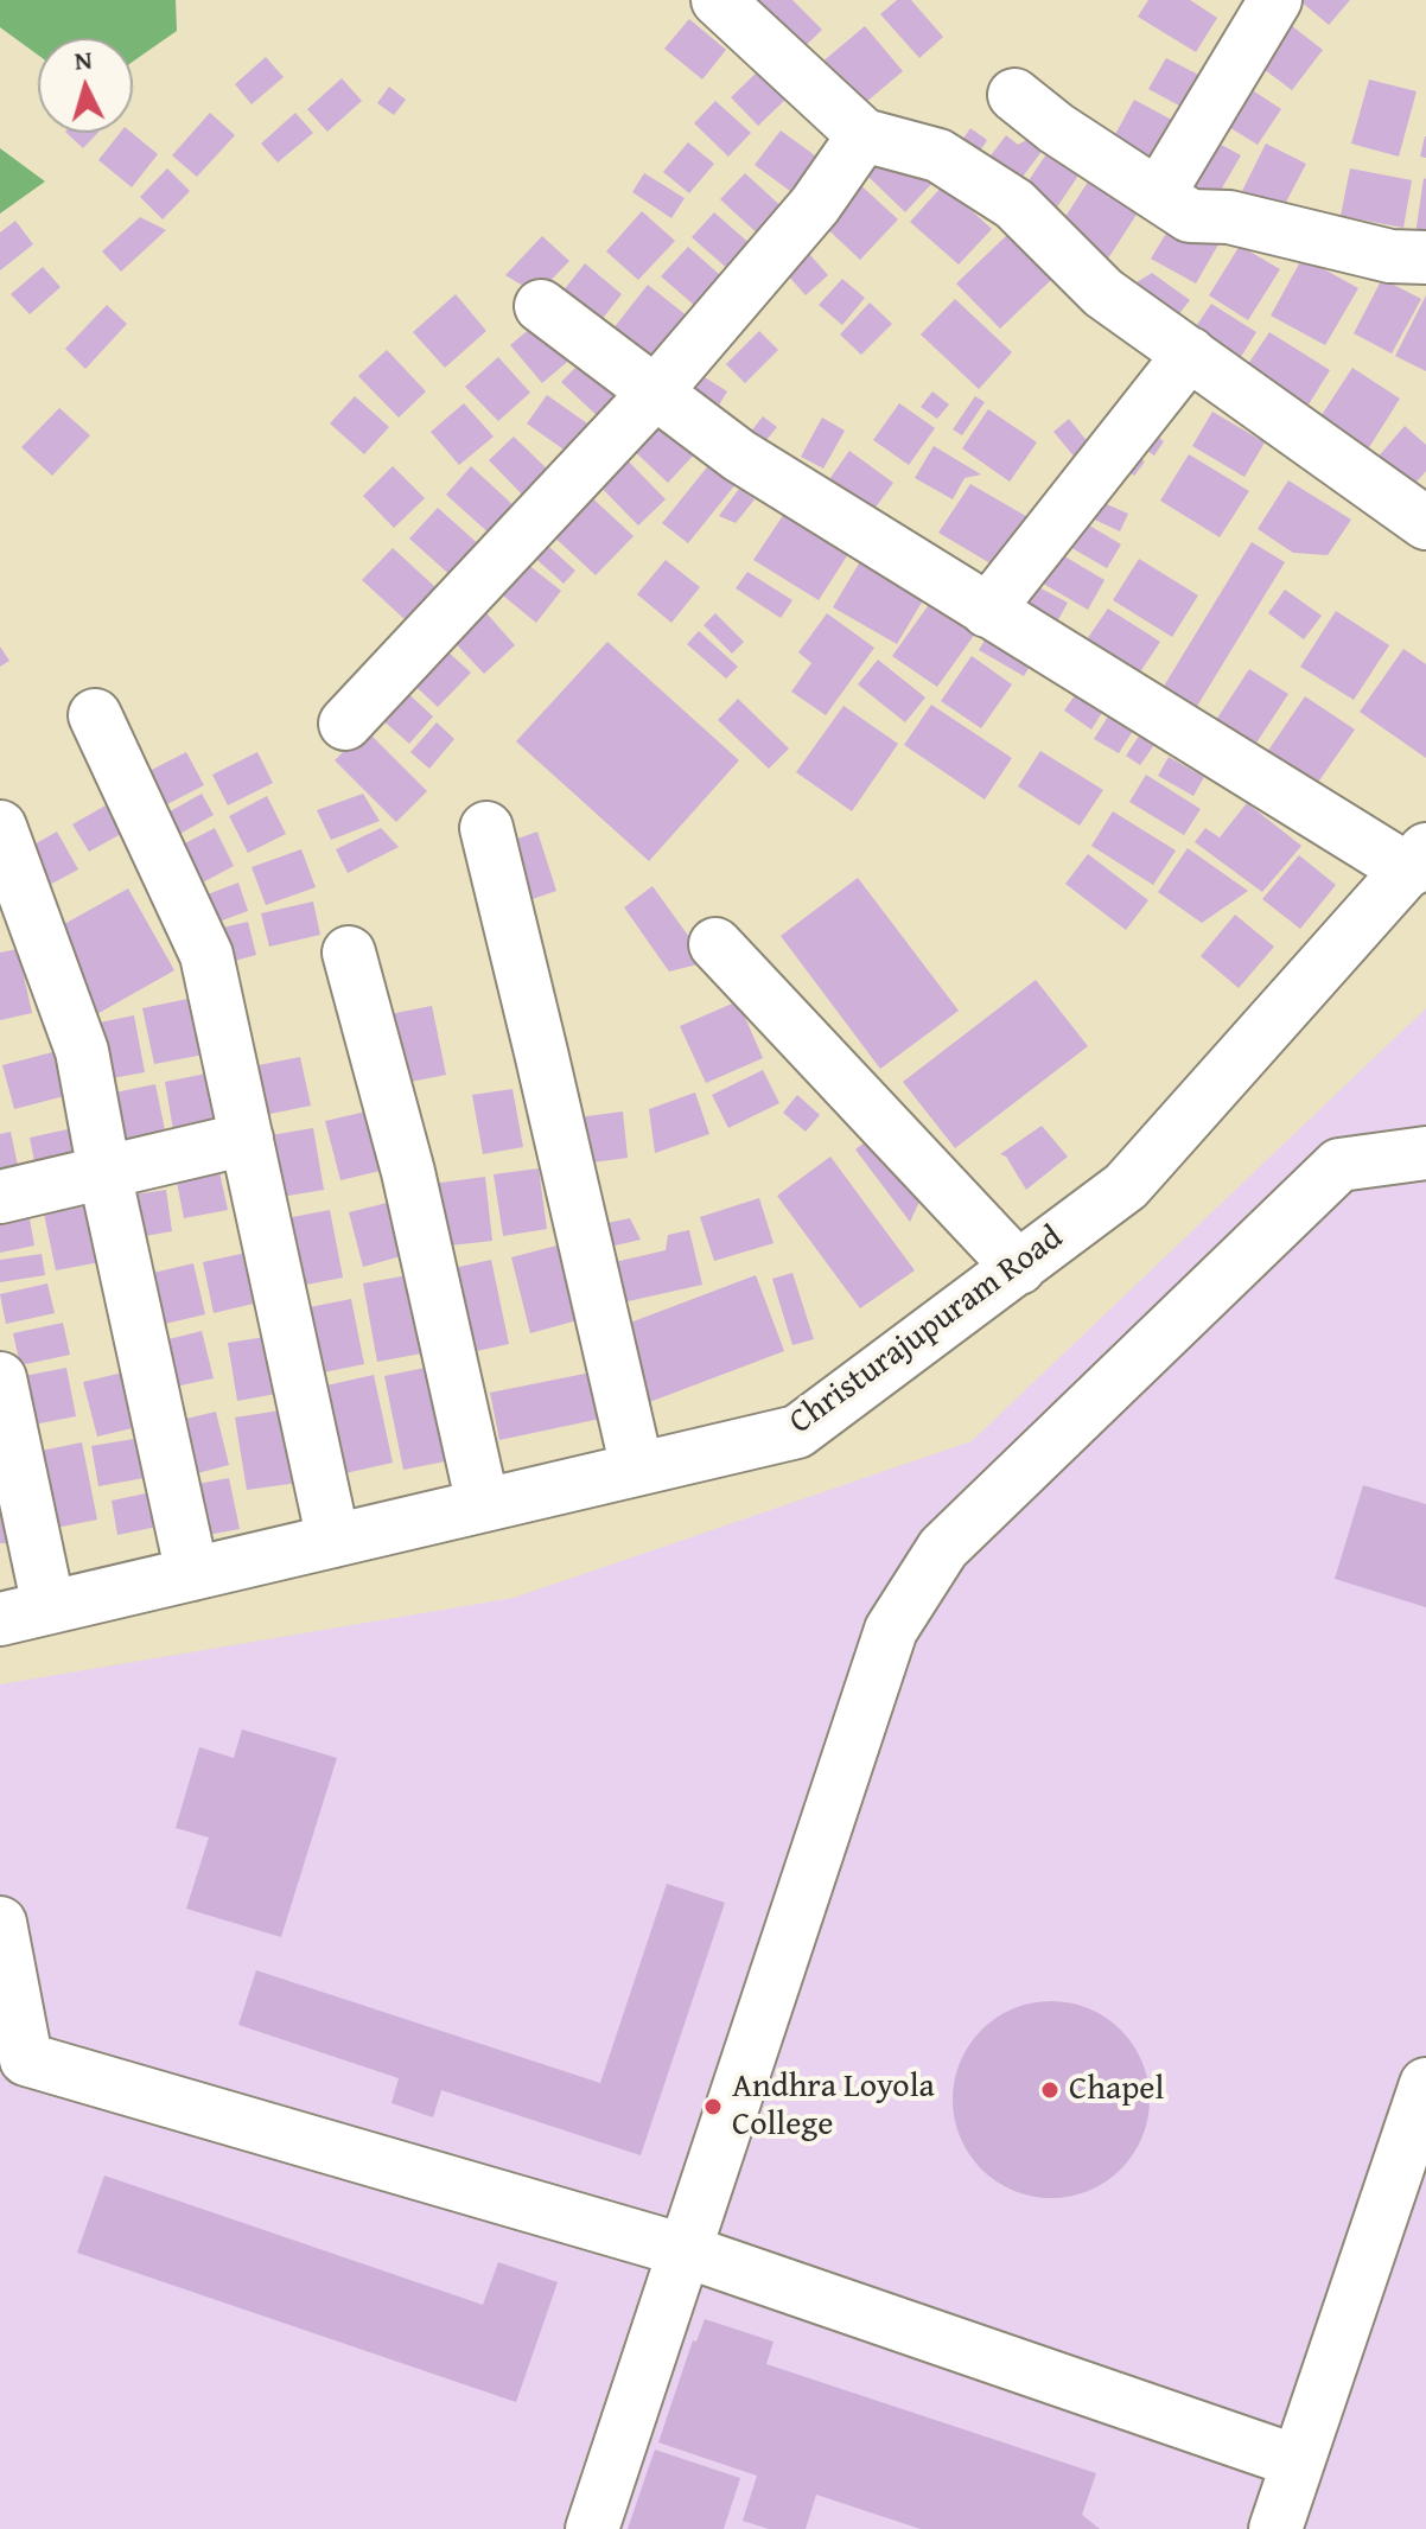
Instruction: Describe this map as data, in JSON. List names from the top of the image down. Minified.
{"streets":{"street":["Christurajupuram Road"]},"places":["Chapel","Andhra Loyola College"],"north":"top"}
